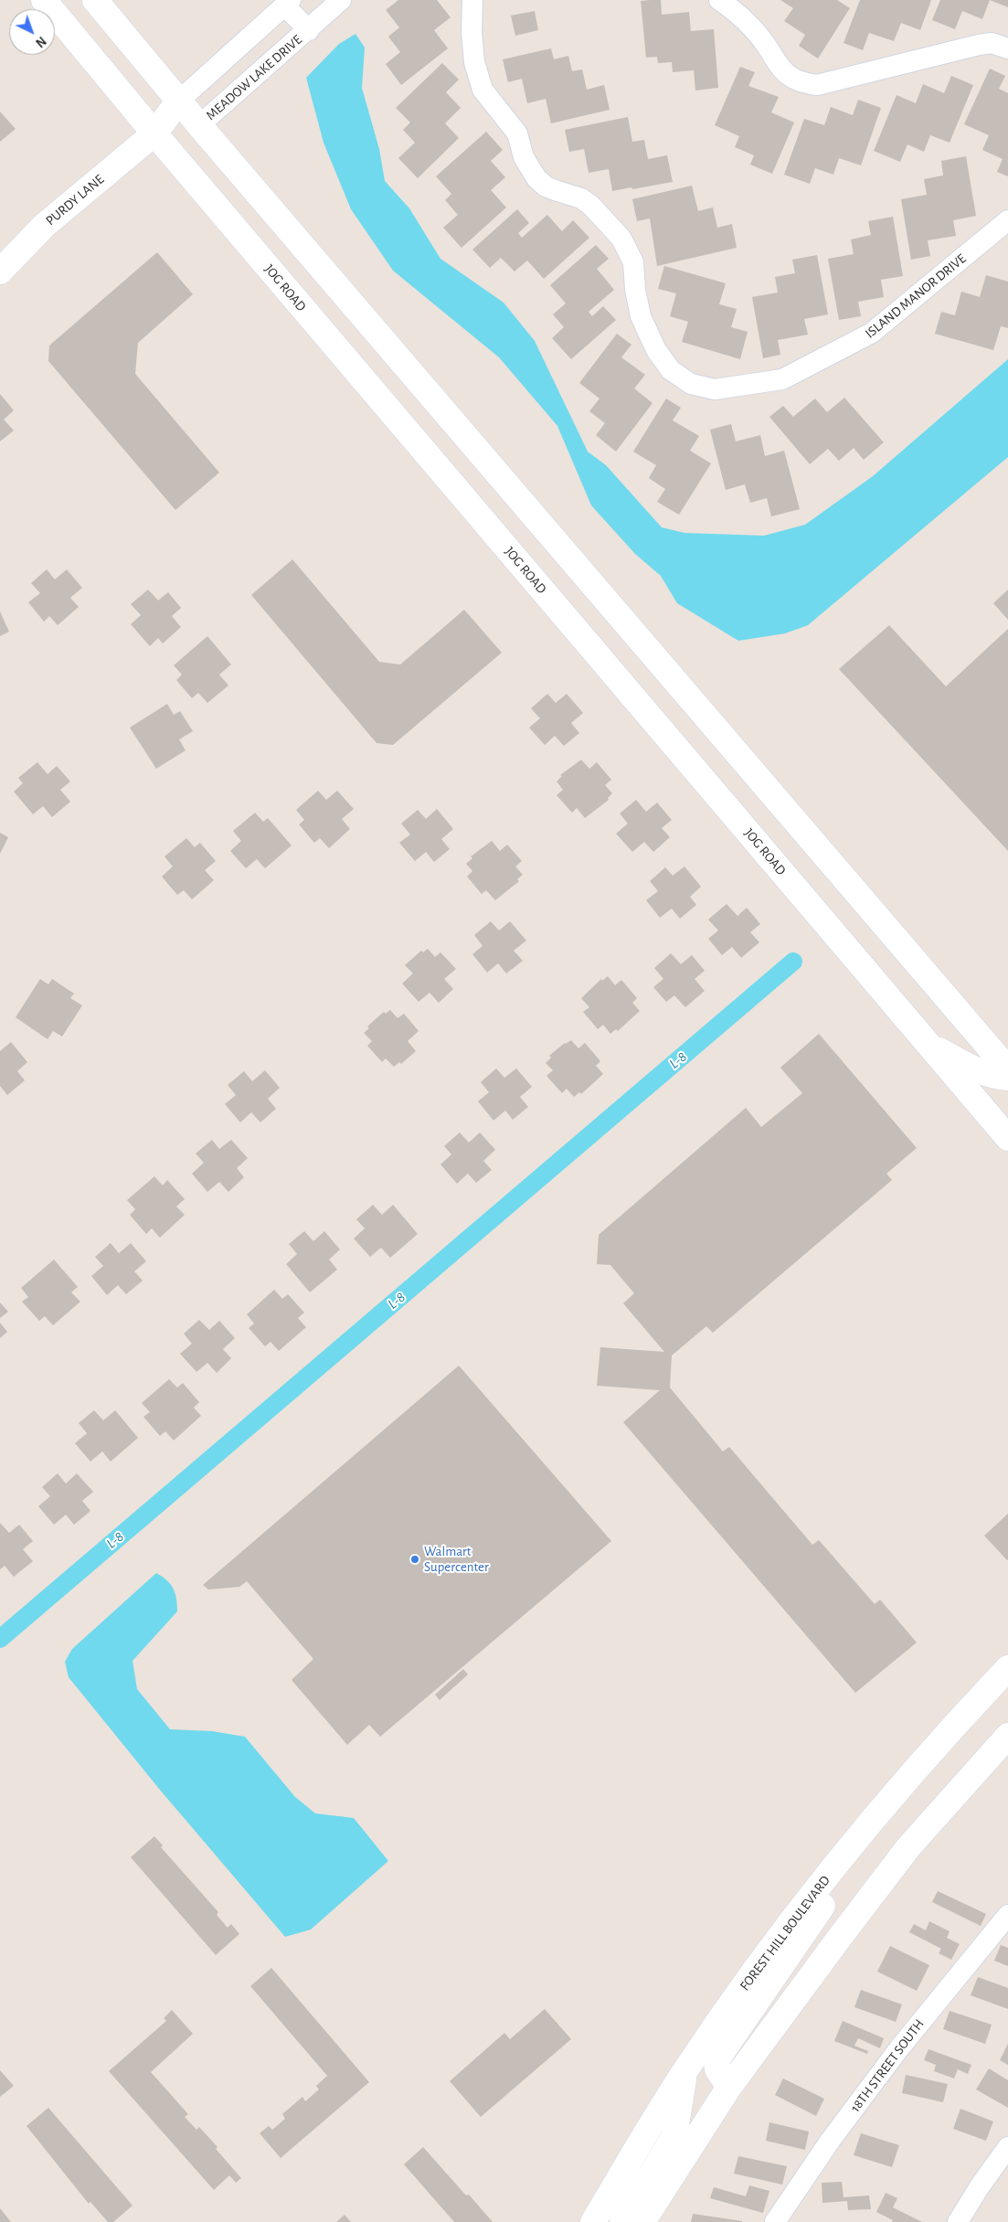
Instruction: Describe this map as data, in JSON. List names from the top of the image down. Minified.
{"streets":{"main road":["PURDY LANE","JOG ROAD","FOREST HILL BOULEVARD"],"street":["MEADOW LAKE DRIVE","ISLAND MANOR DRIVE","18TH STREET SOUTH"]},"crossings":[["MEADOW LAKE DRIVE","PURDY LANE"],["PURDY LANE","JOG ROAD"]],"water":["L-8"],"places":["Walmart Supercenter"],"north":"bottom right"}
